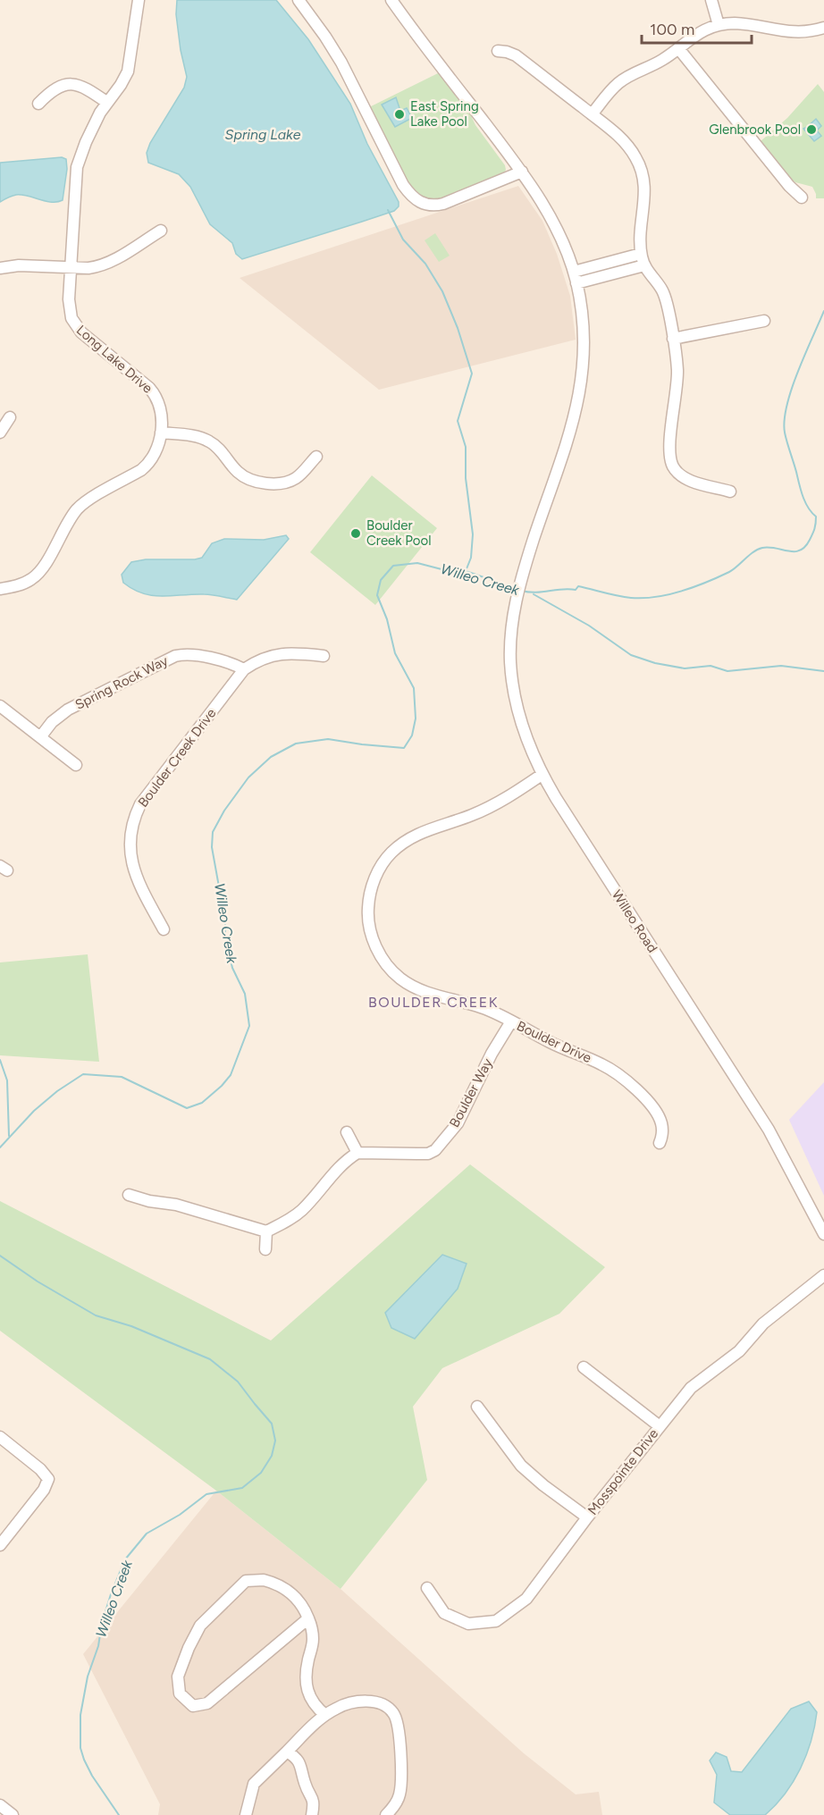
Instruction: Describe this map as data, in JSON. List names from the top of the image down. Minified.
{"streets":{"street":["Long Lake Drive","Spring Rock Way","Boulder Creek Drive","Willeo Road","Boulder Drive","Boulder Way","Mosspointe Drive"]},"crossings":[["Spring Rock Way","Boulder Creek Drive"],["Willeo Road","Boulder Drive"],["Boulder Drive","Boulder Way"]],"districts":["BOULDER CREEK"],"water":["Spring Lake","Willeo Creek"],"places":["East Spring Lake Pool","Glenbrook Pool","Boulder Creek Pool"],"scale_bar":"100 m"}
